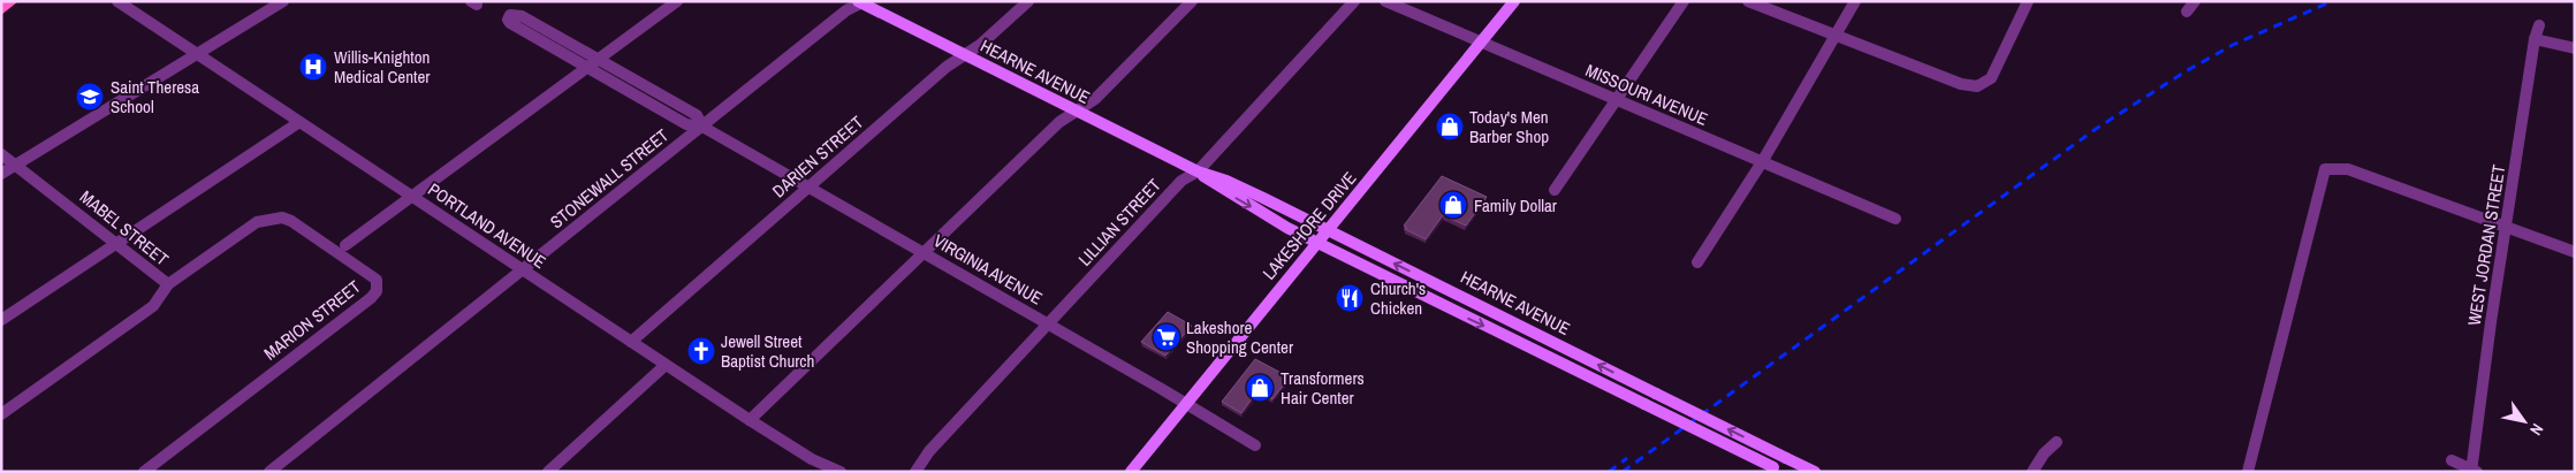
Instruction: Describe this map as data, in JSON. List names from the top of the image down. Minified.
{"streets":{"main road":["HEARNE AVENUE","LAKESHORE DRIVE"],"street":["MISSOURI AVENUE","DARIEN STREET","STONEWALL STREET","LILLIAN STREET","PORTLAND AVENUE","MABEL STREET","WEST JORDAN STREET","VIRGINIA AVENUE","MARION STREET"]},"crossings":[["HEARNE AVENUE","DARIEN STREET"],["HEARNE AVENUE","STONEWALL STREET"],["HEARNE AVENUE","LILLIAN STREET"],["HEARNE AVENUE","LAKESHORE DRIVE"],["MISSOURI AVENUE","LAKESHORE DRIVE"],["DARIEN STREET","PORTLAND AVENUE"],["DARIEN STREET","VIRGINIA AVENUE"],["STONEWALL STREET","PORTLAND AVENUE"],["STONEWALL STREET","VIRGINIA AVENUE"],["LILLIAN STREET","VIRGINIA AVENUE"],["LAKESHORE DRIVE","VIRGINIA AVENUE"],["MABEL STREET","MARION STREET"]],"places":{"hospital":["Willis-Knighton Medical Center"],"school or university":["Saint Theresa School"],"shop":["Today's Men Barber Shop","Family Dollar","Transformers Hair Center"],"restaurant":["Church's Chicken"],"supermarket":["Lakeshore Shopping Center"],"church":["Jewell Street Baptist Church"]},"north":"bottom right"}
